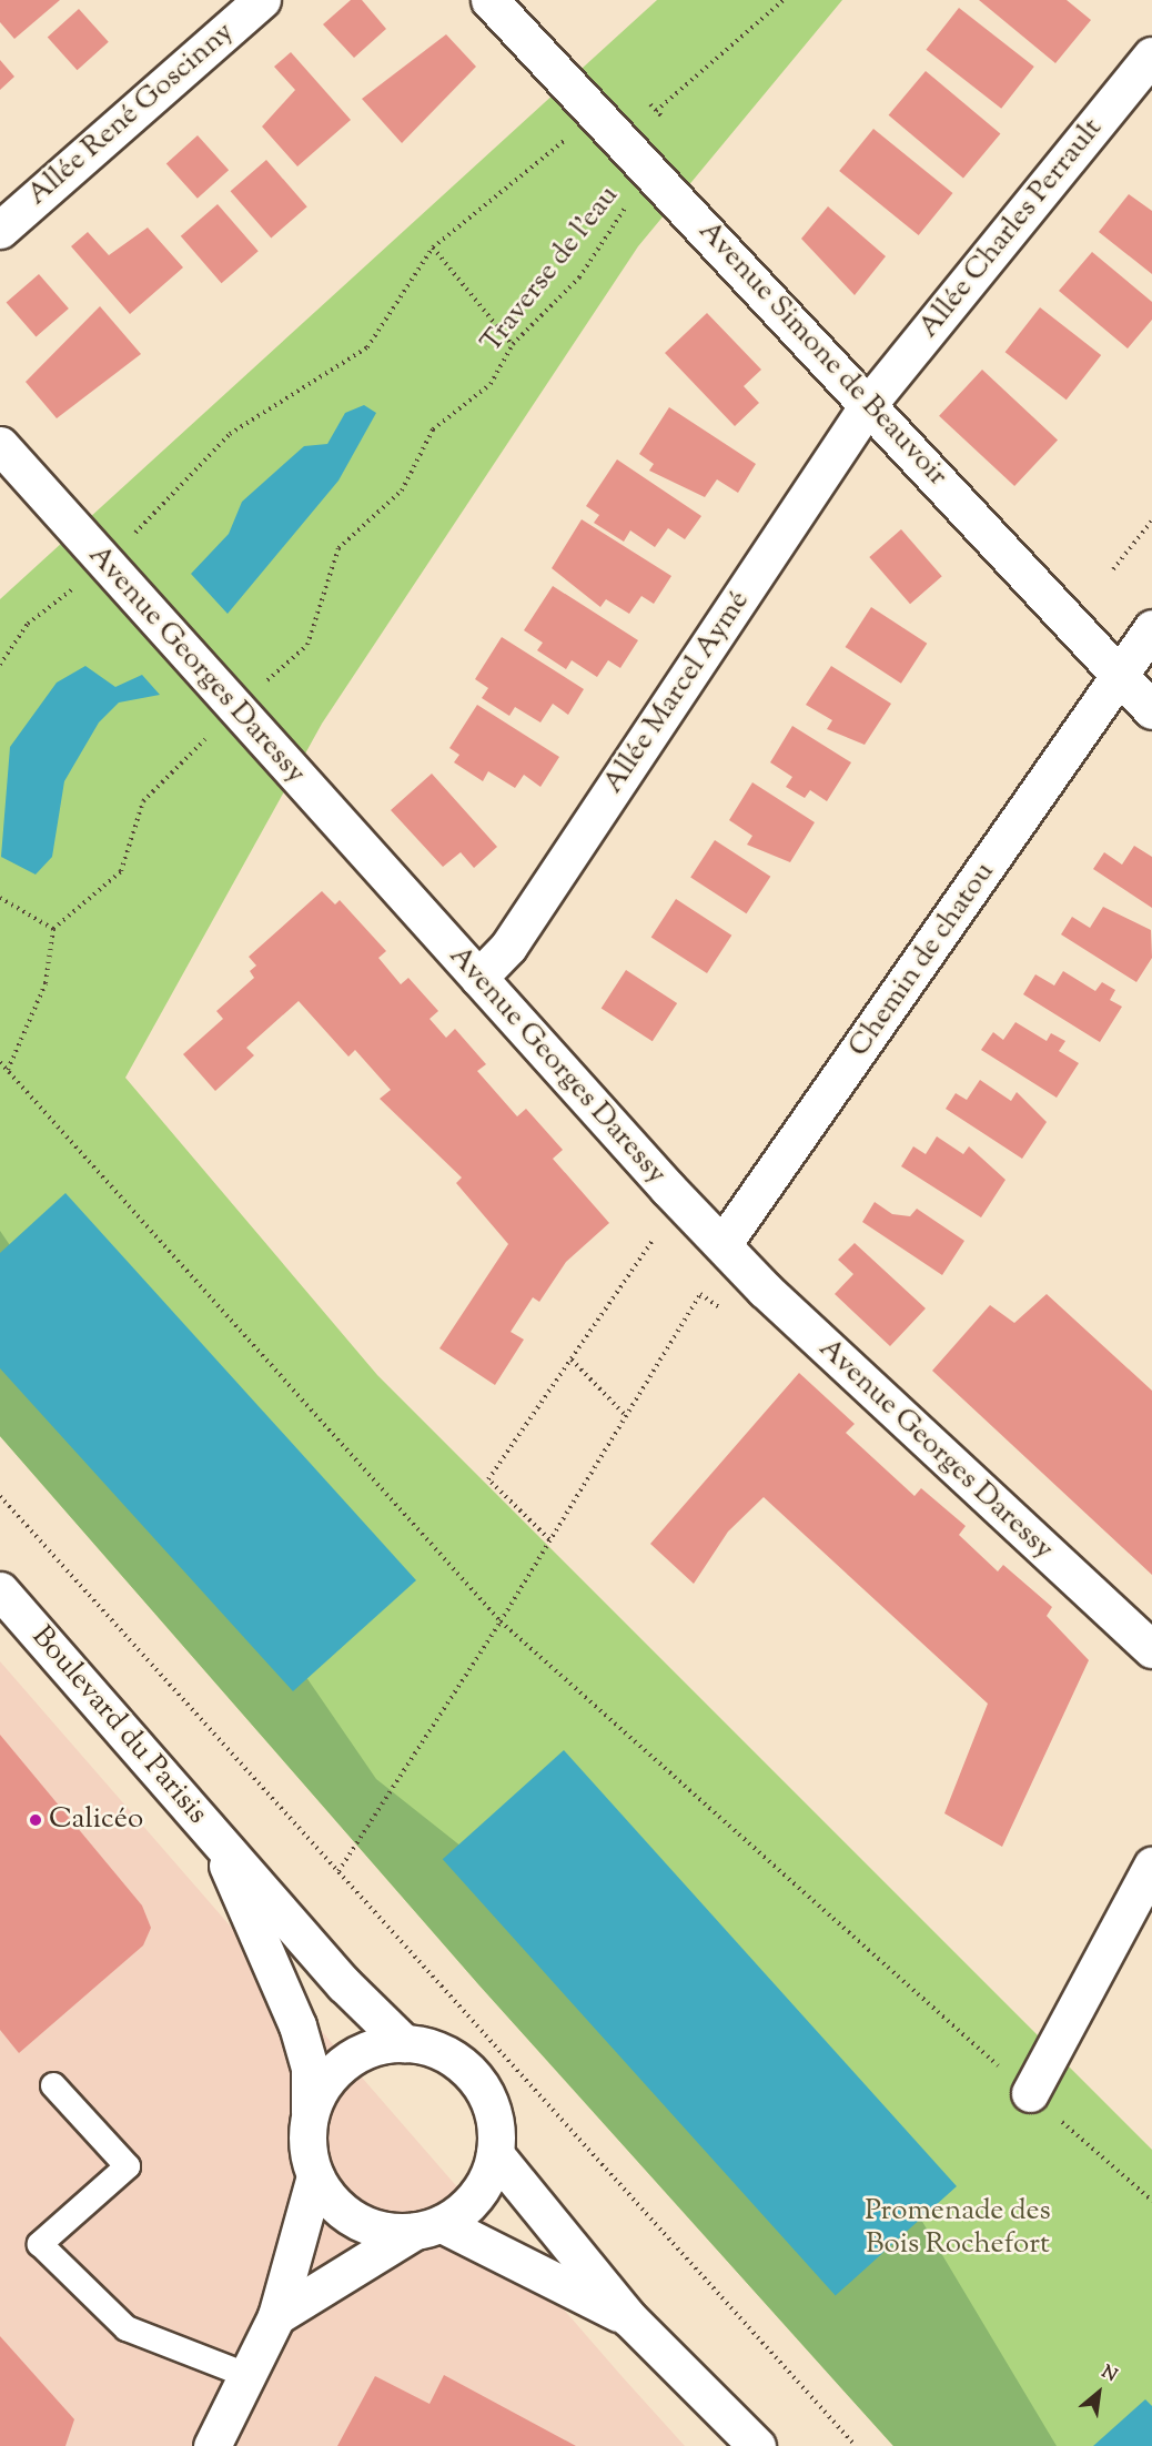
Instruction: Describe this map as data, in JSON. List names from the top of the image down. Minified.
{"streets":{"street":["Allée René Goscinny","Allée Charles Perrault","Avenue Simone de Beauvoir","Avenue Georges Daressy","Allée Marcel Aymé","Chemin de chatou","Boulevard du Parisis"],"path":["Traverse de l'eau"]},"crossings":[["Allée Charles Perrault","Avenue Simone de Beauvoir"],["Allée Charles Perrault","Allée Marcel Aymé"],["Traverse de l'eau","Avenue Simone de Beauvoir"],["Traverse de l'eau","Avenue Georges Daressy"],["Avenue Simone de Beauvoir","Allée Marcel Aymé"],["Avenue Simone de Beauvoir","Chemin de chatou"],["Avenue Georges Daressy","Allée Marcel Aymé"],["Avenue Georges Daressy","Chemin de chatou"]],"parks":["Promenade des Bois Rochefort"],"places":["Calicéo"],"north":"top right"}
